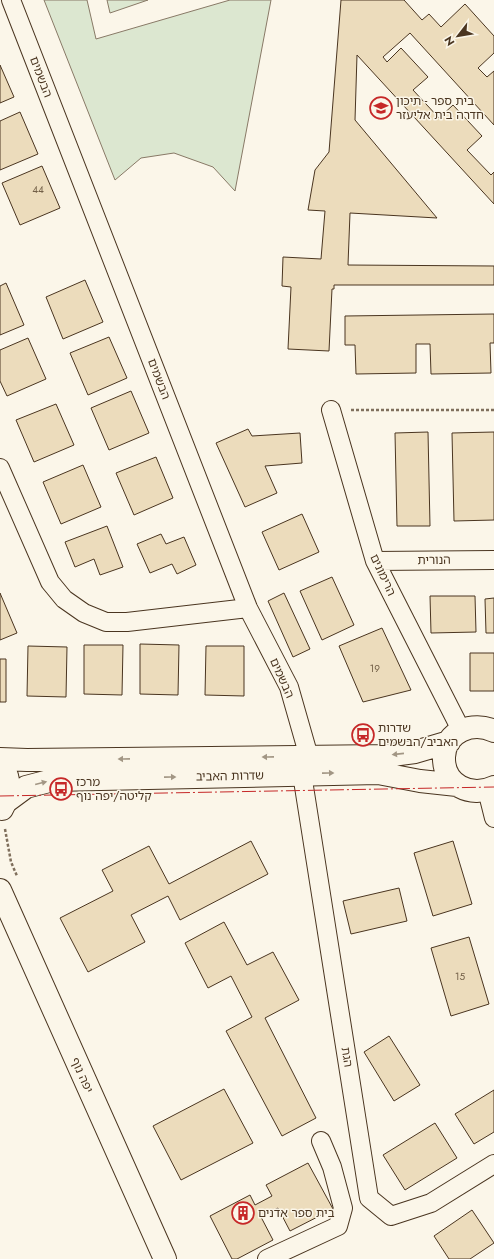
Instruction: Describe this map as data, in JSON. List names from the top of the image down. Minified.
{"streets":{"street":["הבשמים","הנורית","הרימונים","שדרות האביב","הגת","יפה נוף"]},"crossings":[["הבשמים","שדרות האביב"],["הבשמים","הגת"],["הנורית","הרימונים"],["הרימונים","שדרות האביב"],["שדרות האביב","הגת"]],"places":{"school or university":["בית ספר - תיכון חדרה בית אליעזר"],"bus stop":["שדרות האביב/הבשמים","מרכז קליטה/יפה נוף"],"building":["בית ספר אדנים"]},"house_numbers":["44","19","15"],"north":"bottom left"}
